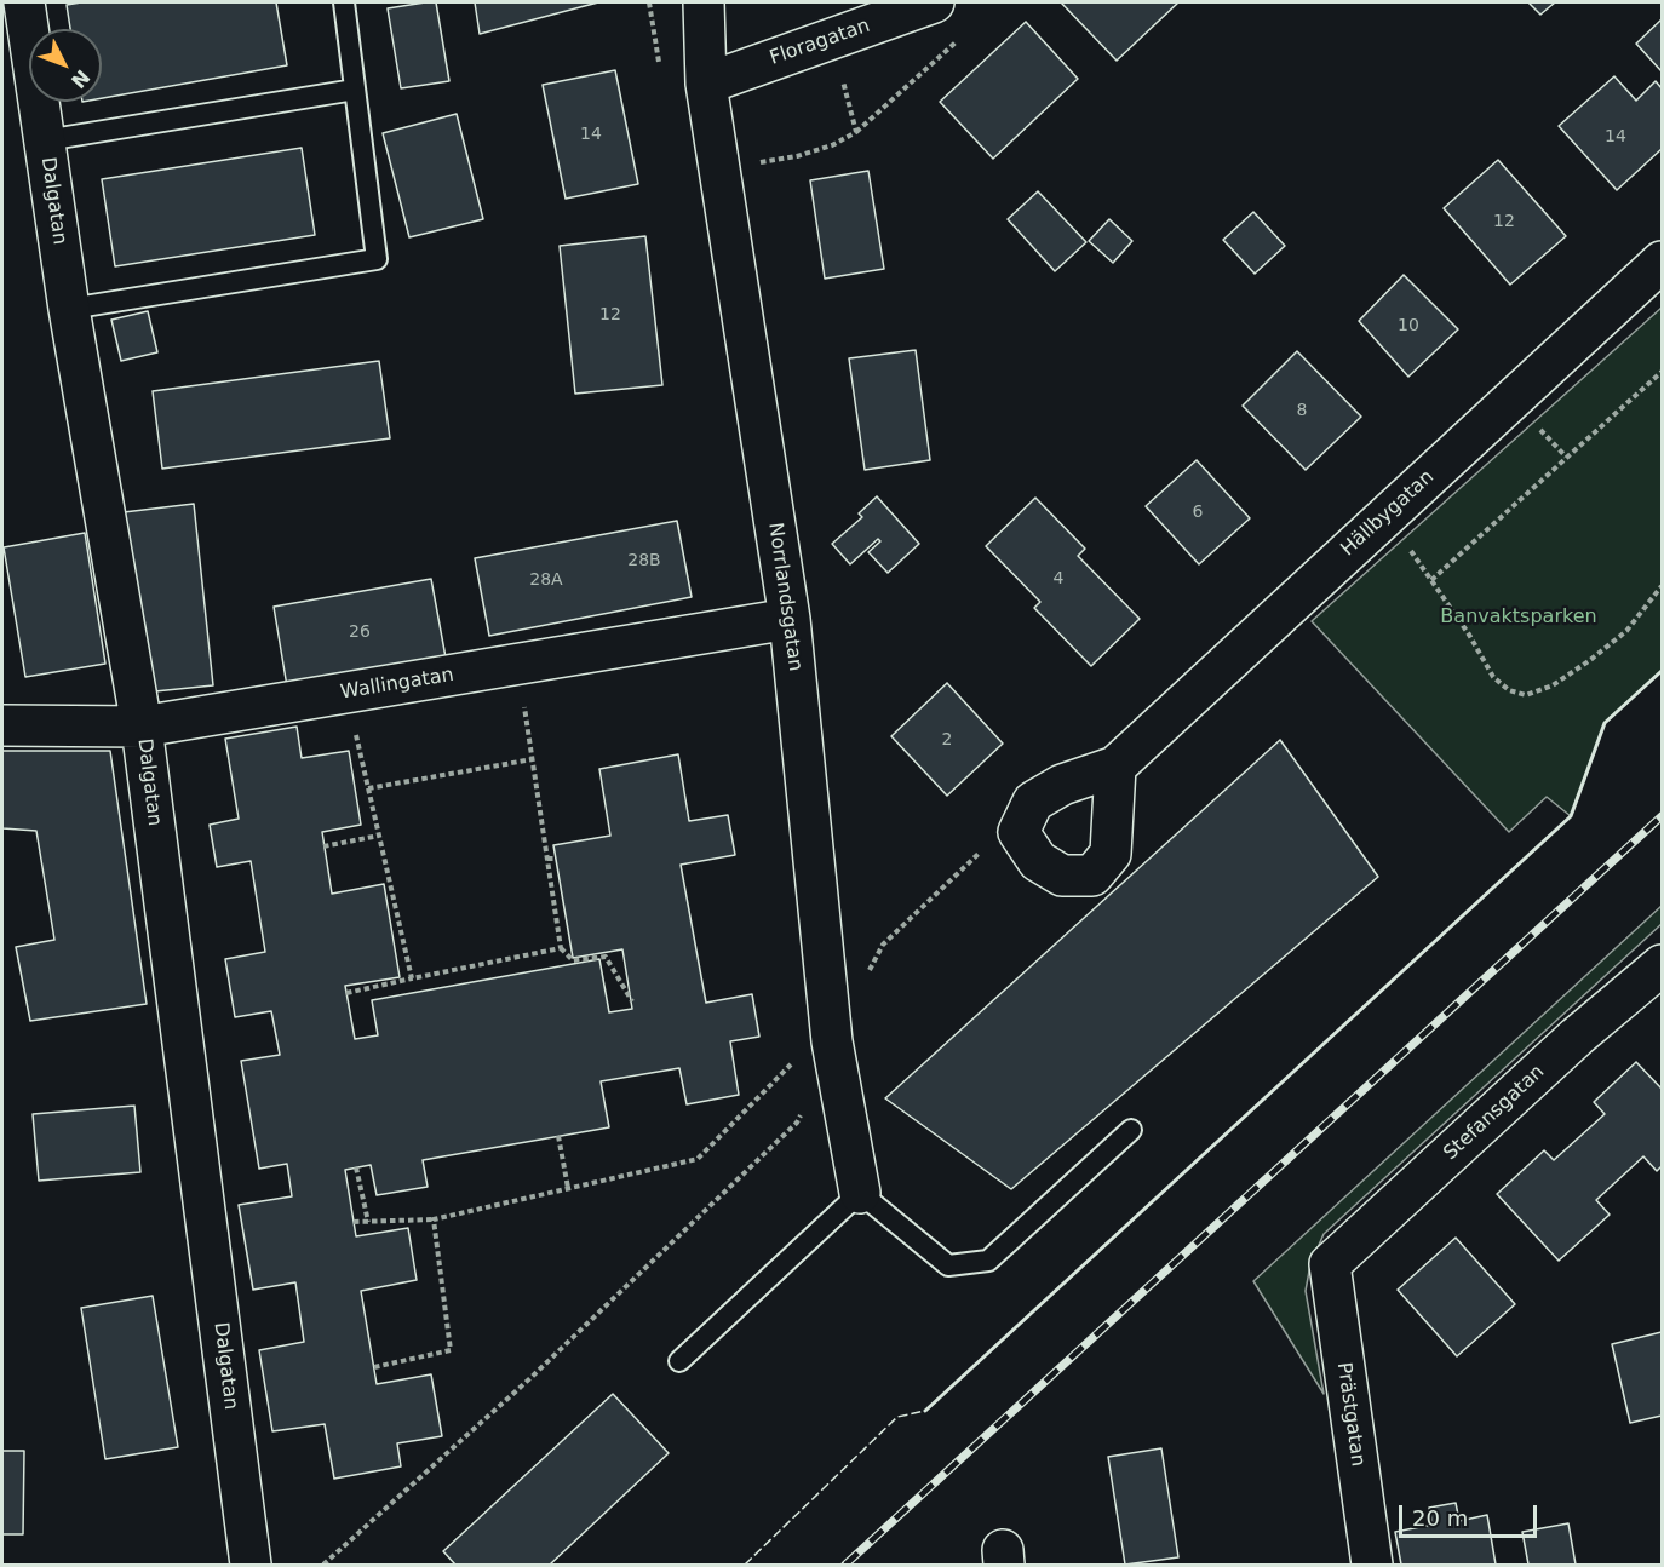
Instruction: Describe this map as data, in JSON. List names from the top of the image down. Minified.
{"streets":{"street":["Floragatan","Dalgatan","Hällbygatan","Norrlandsgatan","Wallingatan","Stefansgatan","Prästgatan"]},"crossings":[["Floragatan","Norrlandsgatan"],["Dalgatan","Wallingatan"],["Norrlandsgatan","Wallingatan"],["Stefansgatan","Prästgatan"]],"parks":["Banvaktsparken"],"house_numbers":["14","14","12","12","10","8","6","28B","4","28A","26","2"],"scale_bar":"20 m","north":"bottom right"}
